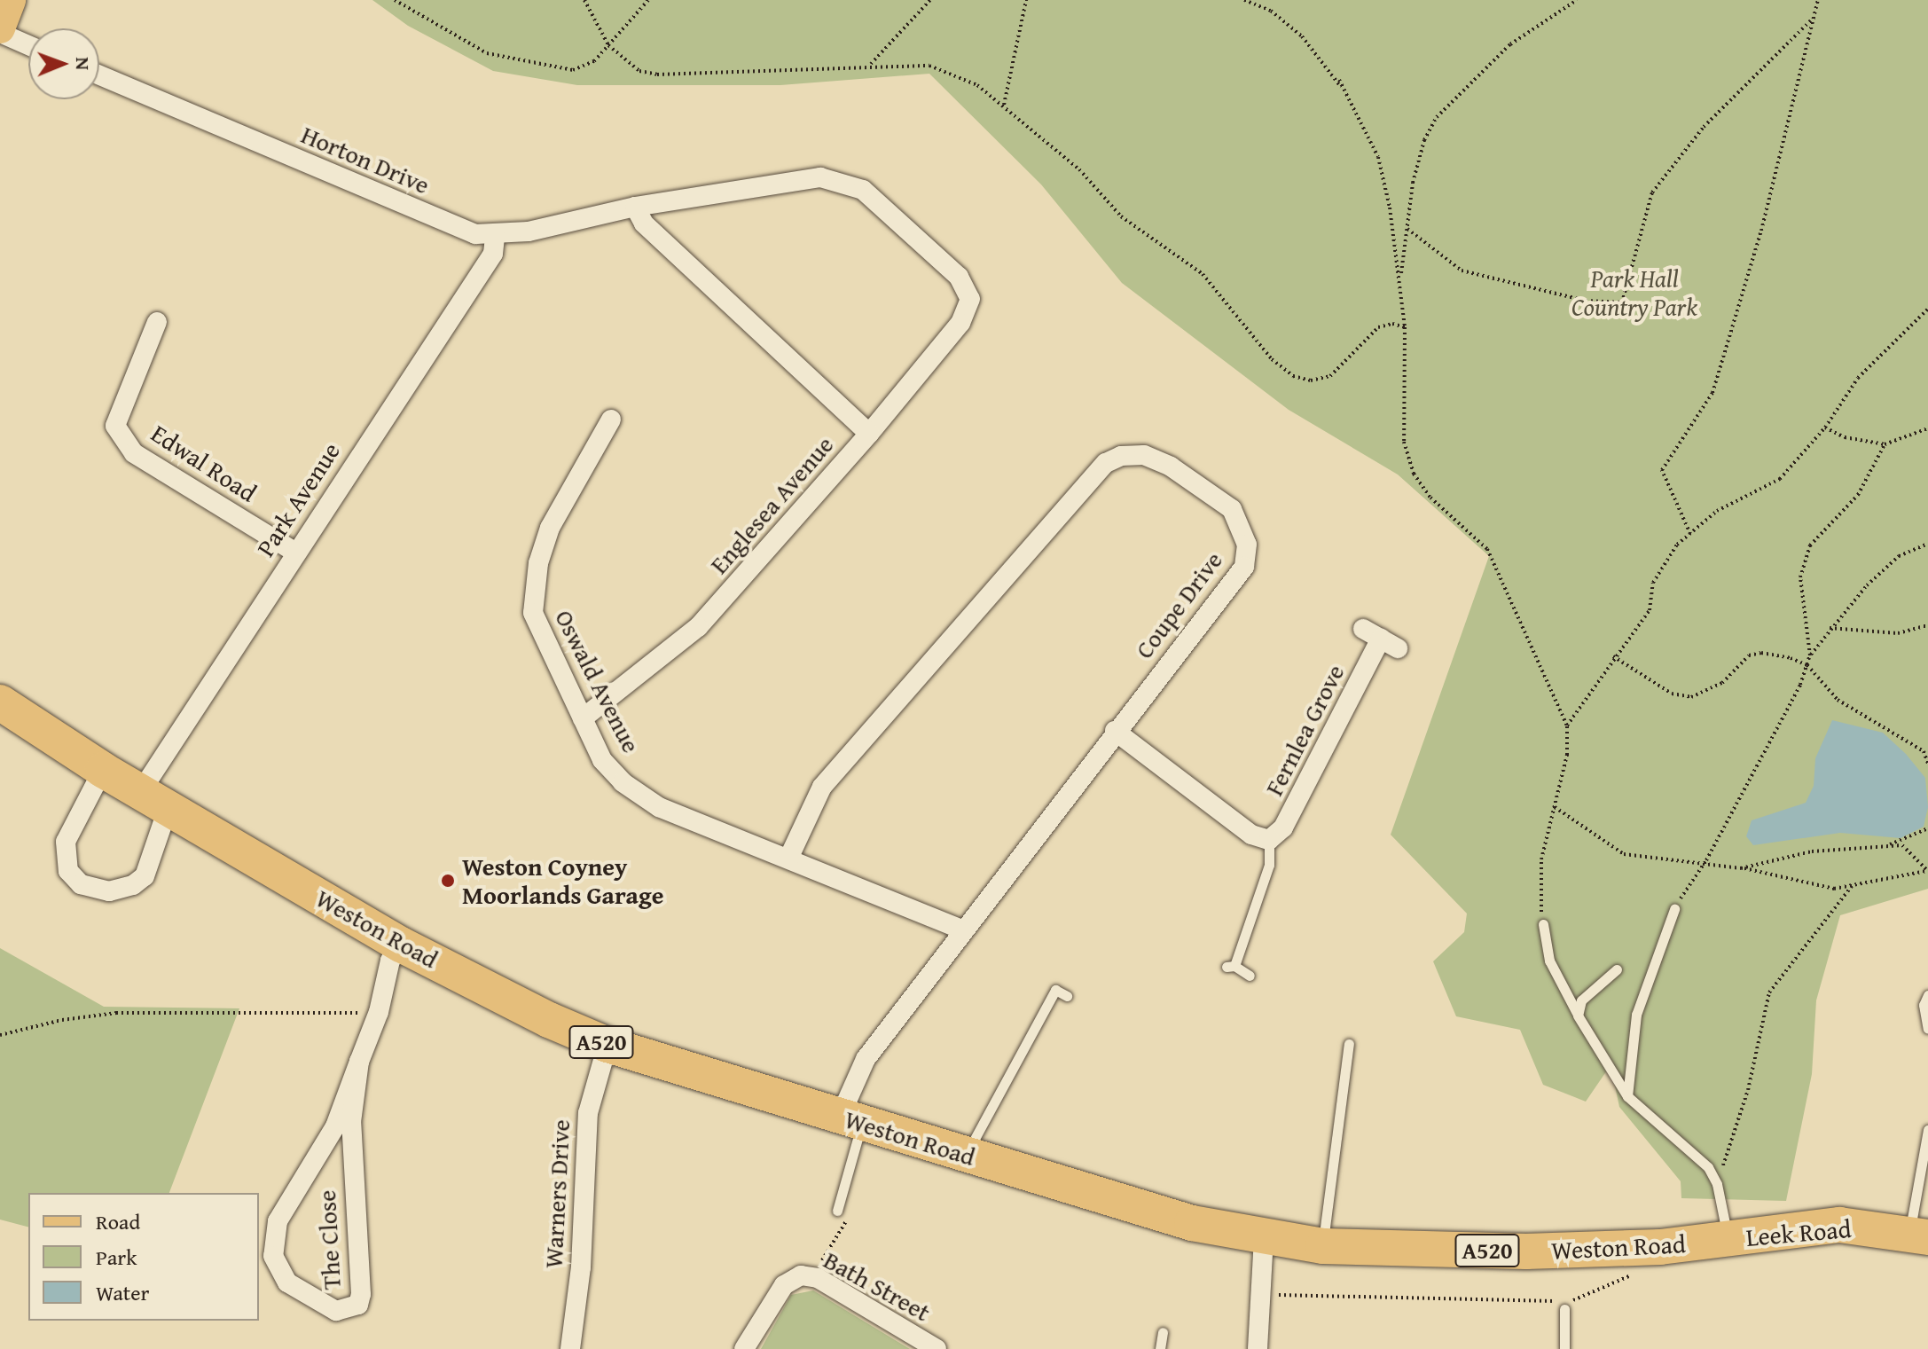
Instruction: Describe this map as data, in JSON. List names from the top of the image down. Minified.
{"streets":{"highway":["Weston Road","A520","Leek Road"],"street":["Horton Drive","Edwal Road","Park Avenue","Englesea Avenue","Coupe Drive","Oswald Avenue","Fernlea Grove","Warners Drive","The Close","Bath Street"]},"crossings":[["Horton Drive","Park Avenue"],["Horton Drive","Englesea Avenue"],["Edwal Road","Park Avenue"],["Park Avenue","Weston Road"],["Englesea Avenue","Oswald Avenue"],["Coupe Drive","Oswald Avenue"],["Coupe Drive","Weston Road"],["Weston Road","Warners Drive"],["Weston Road","Leek Road"],["Weston Road","The Close"]],"parks":["Park Hall Country Park"],"places":["Weston Coyney Moorlands Garage"],"legend":["Road","Park","Water"],"north":"right"}
